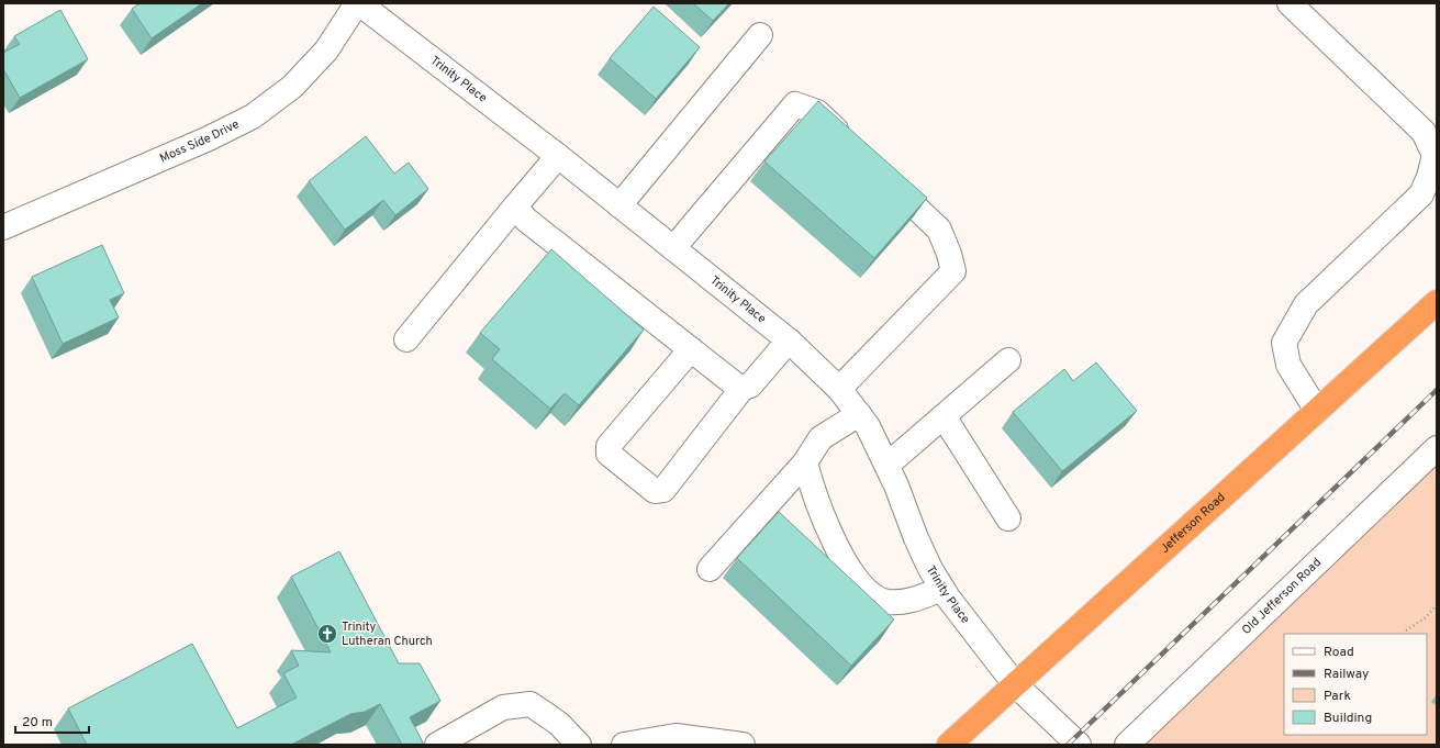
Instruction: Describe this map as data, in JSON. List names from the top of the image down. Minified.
{"streets":{"highway":["Jefferson Road"],"street":["Trinity Place","Moss Side Drive","Old Jefferson Road"]},"crossings":[["Trinity Place","Moss Side Drive"],["Trinity Place","Jefferson Road"]],"places":{"church":["Trinity Lutheran Church"]},"legend":["Road","Railway","Park","Building"],"scale_bar":"20 m"}
